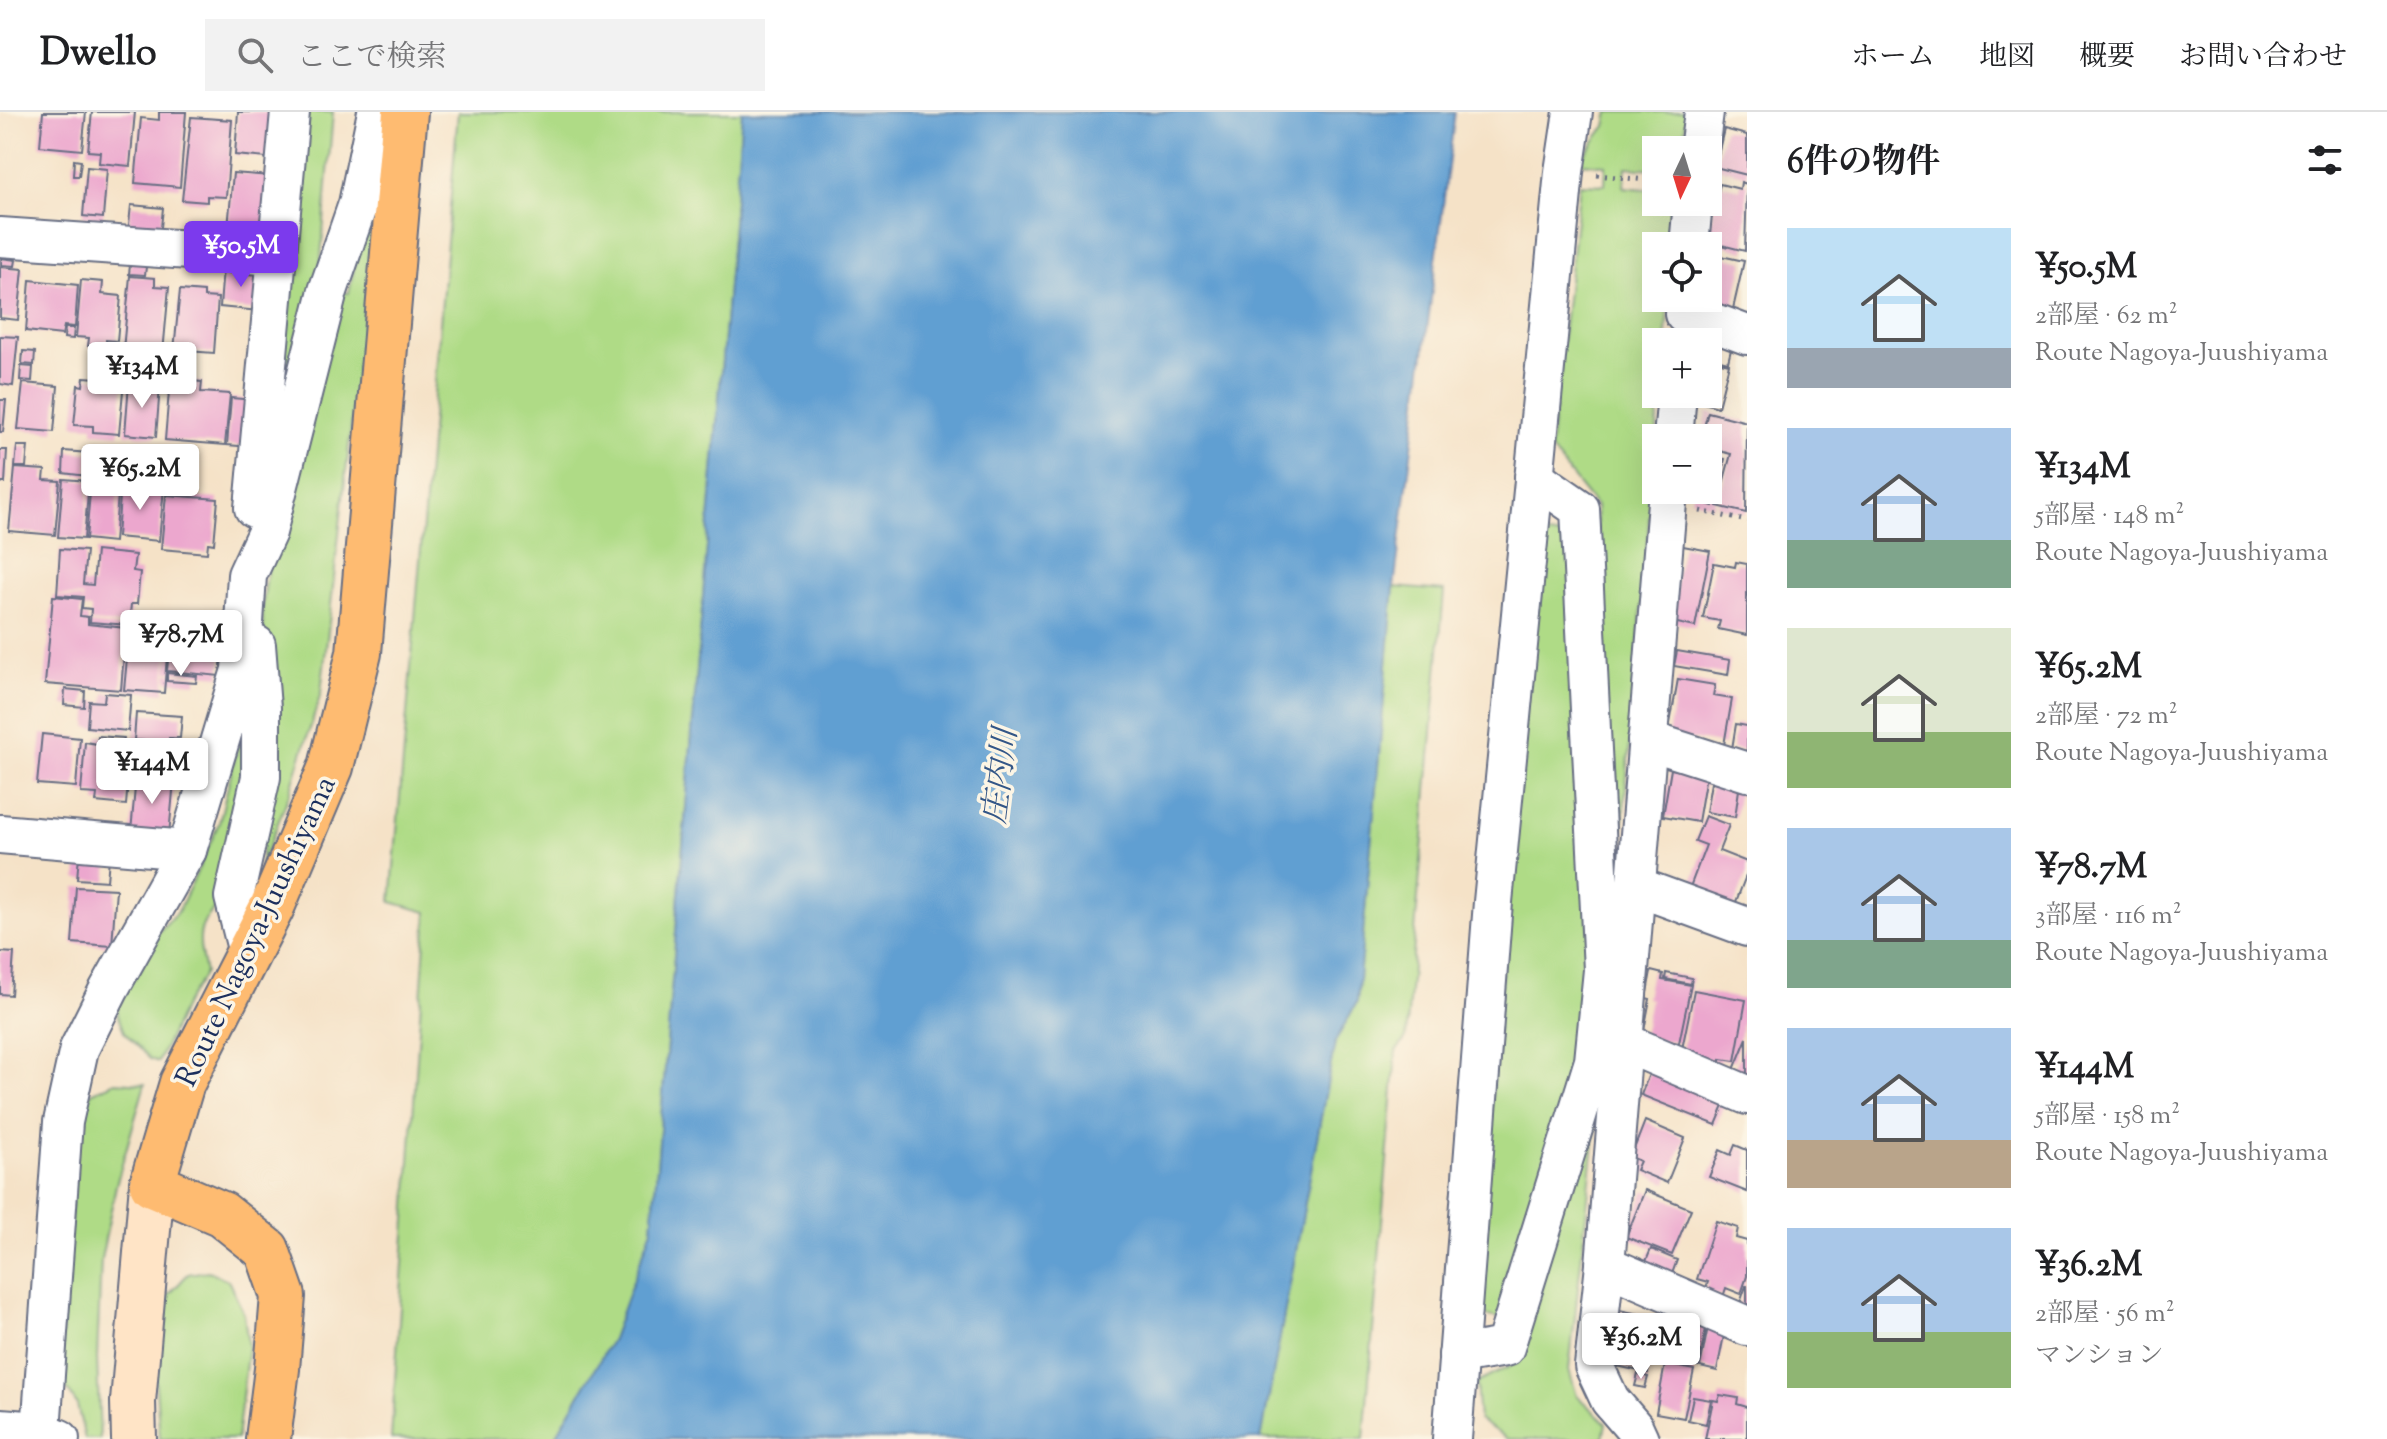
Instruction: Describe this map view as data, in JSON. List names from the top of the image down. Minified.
{"streets":{"main road":["Route Nagoya-Juushiyama"]},"water":["庄内川"],"north":"bottom","page":{"header":"Dwello","search":"ここで検索","nav":["ホーム","地図","概要","お問い合わせ"],"heading":"6件の物件","map_buttons":["+","−"],"list":[{"name":"¥50.5M","note":"2部屋 · 62 m² · Route Nagoya-Juushiyama"},{"name":"¥134M","note":"5部屋 · 148 m² · Route Nagoya-Juushiyama"},{"name":"¥65.2M","note":"2部屋 · 72 m² · Route Nagoya-Juushiyama"},{"name":"¥78.7M","note":"3部屋 · 116 m² · Route Nagoya-Juushiyama"},{"name":"¥144M","note":"5部屋 · 158 m² · Route Nagoya-Juushiyama"},{"name":"¥36.2M","note":"2部屋 · 56 m² · マンション"}],"price":["¥50.5M","¥134M","¥65.2M","¥78.7M","¥144M","¥36.2M"]}}
